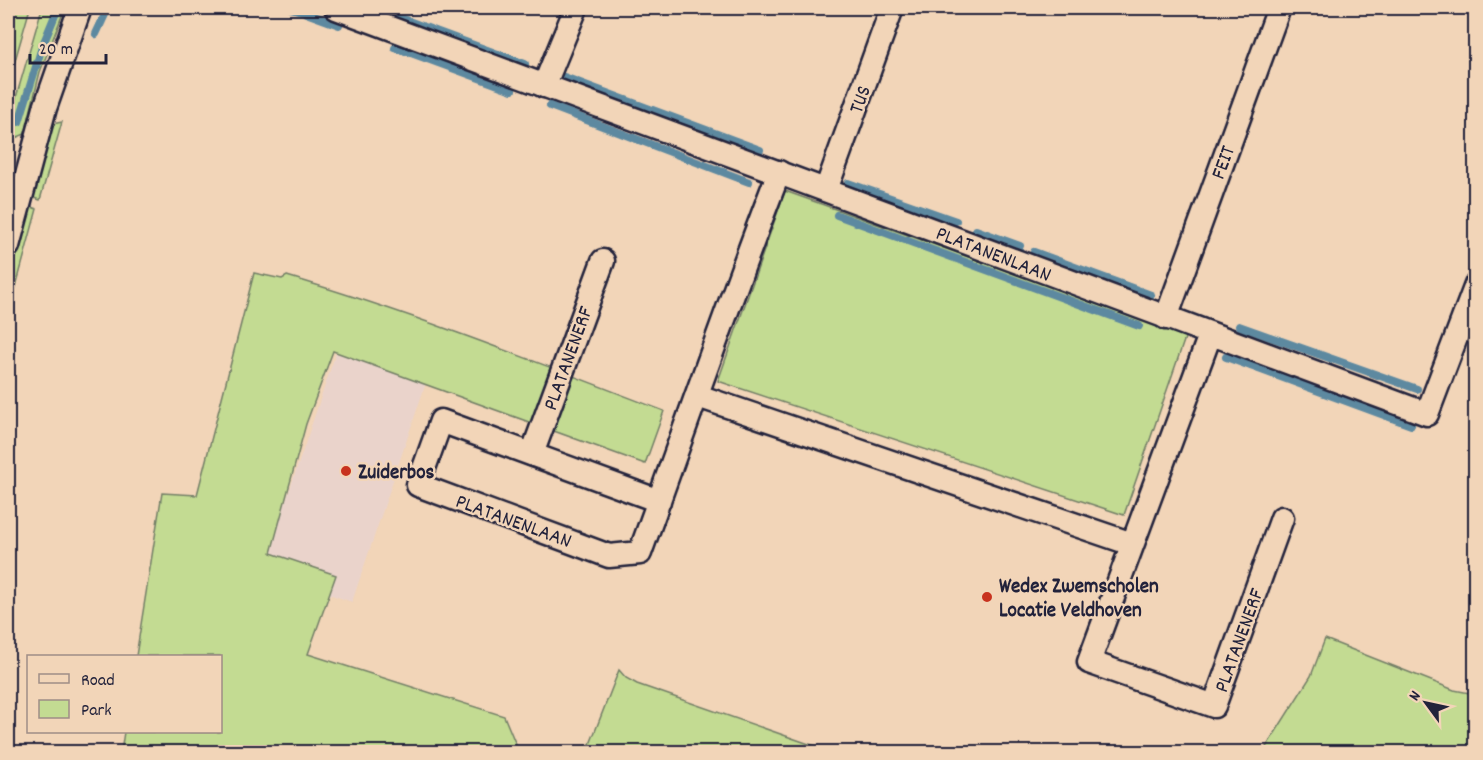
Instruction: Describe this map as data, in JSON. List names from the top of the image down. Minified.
{"streets":{"street":["TUS","FEIT","PLATANENLAAN","PLATANENERF"]},"crossings":[["TUS","PLATANENLAAN"],["FEIT","PLATANENLAAN"],["PLATANENLAAN","PLATANENERF"]],"places":["Zuiderbos","Wedex Zwemscholen Locatie Veldhoven"],"legend":["Road","Park"],"scale_bar":"20 m","north":"top left"}
